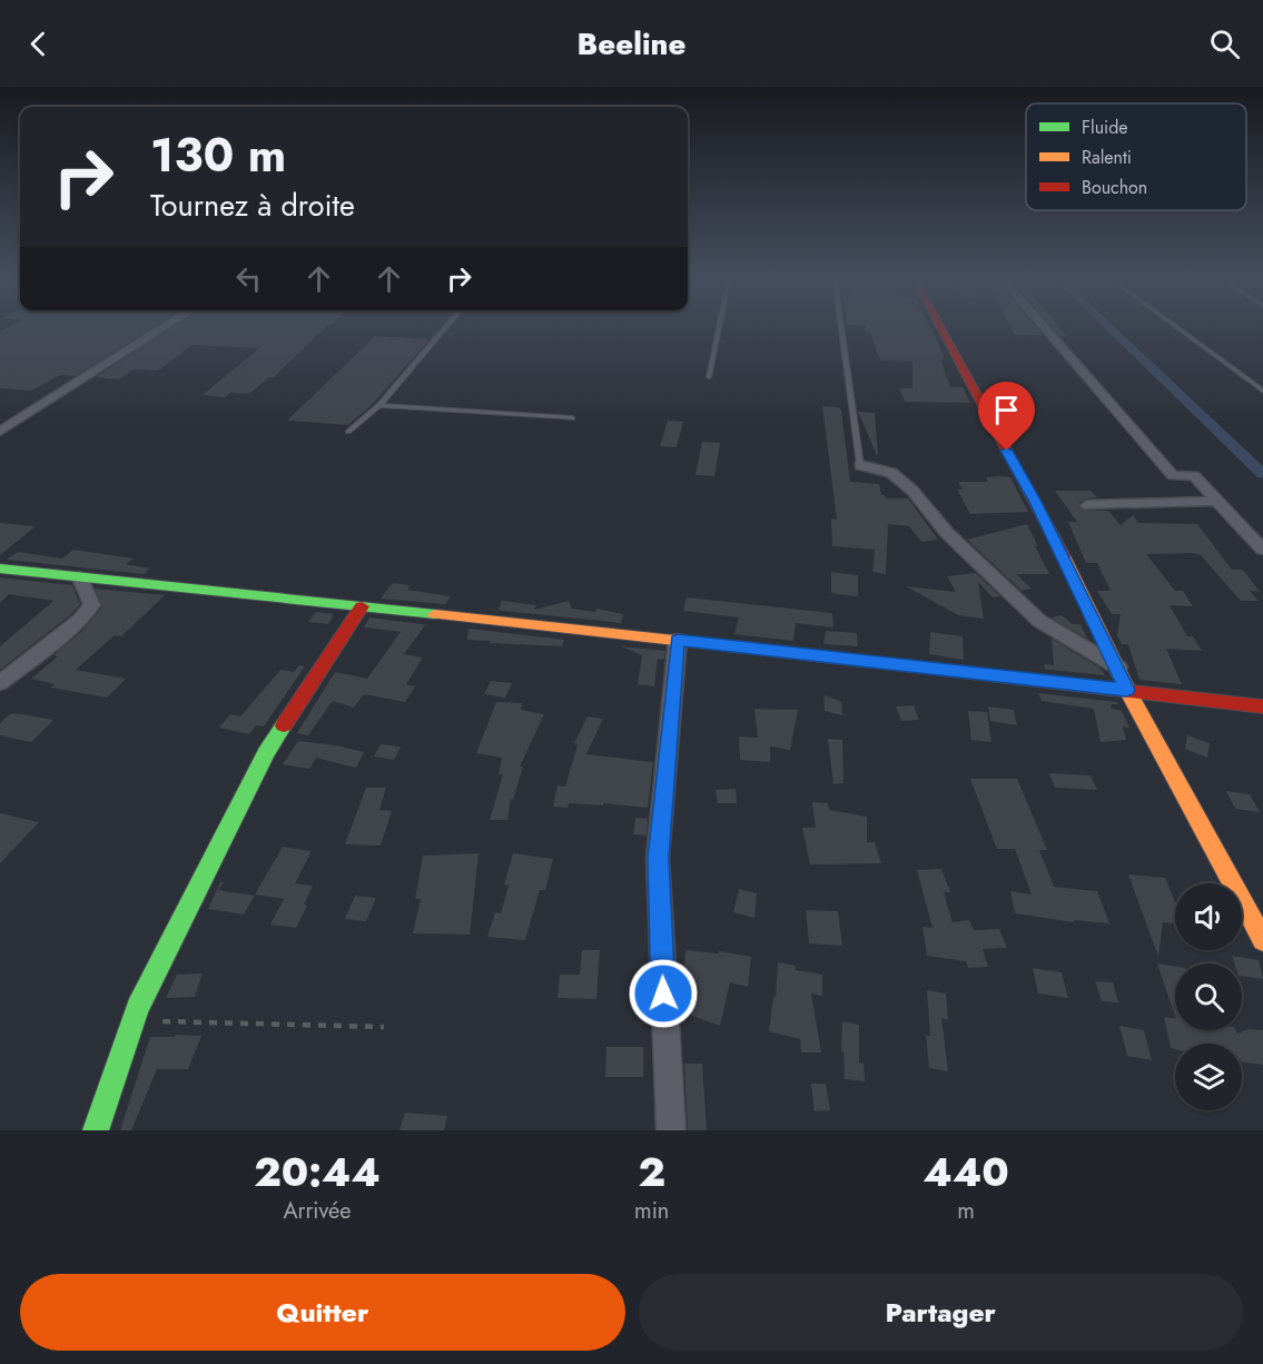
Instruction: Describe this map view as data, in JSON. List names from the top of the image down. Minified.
{"legend":["Fluide","Ralenti","Bouchon"],"page":{"header":"Beeline","turn":["130 m","Tournez à droite"],"eta":["20:44","Arrivée","2","min","440","m"],"buttons":["Quitter","Partager"]}}
